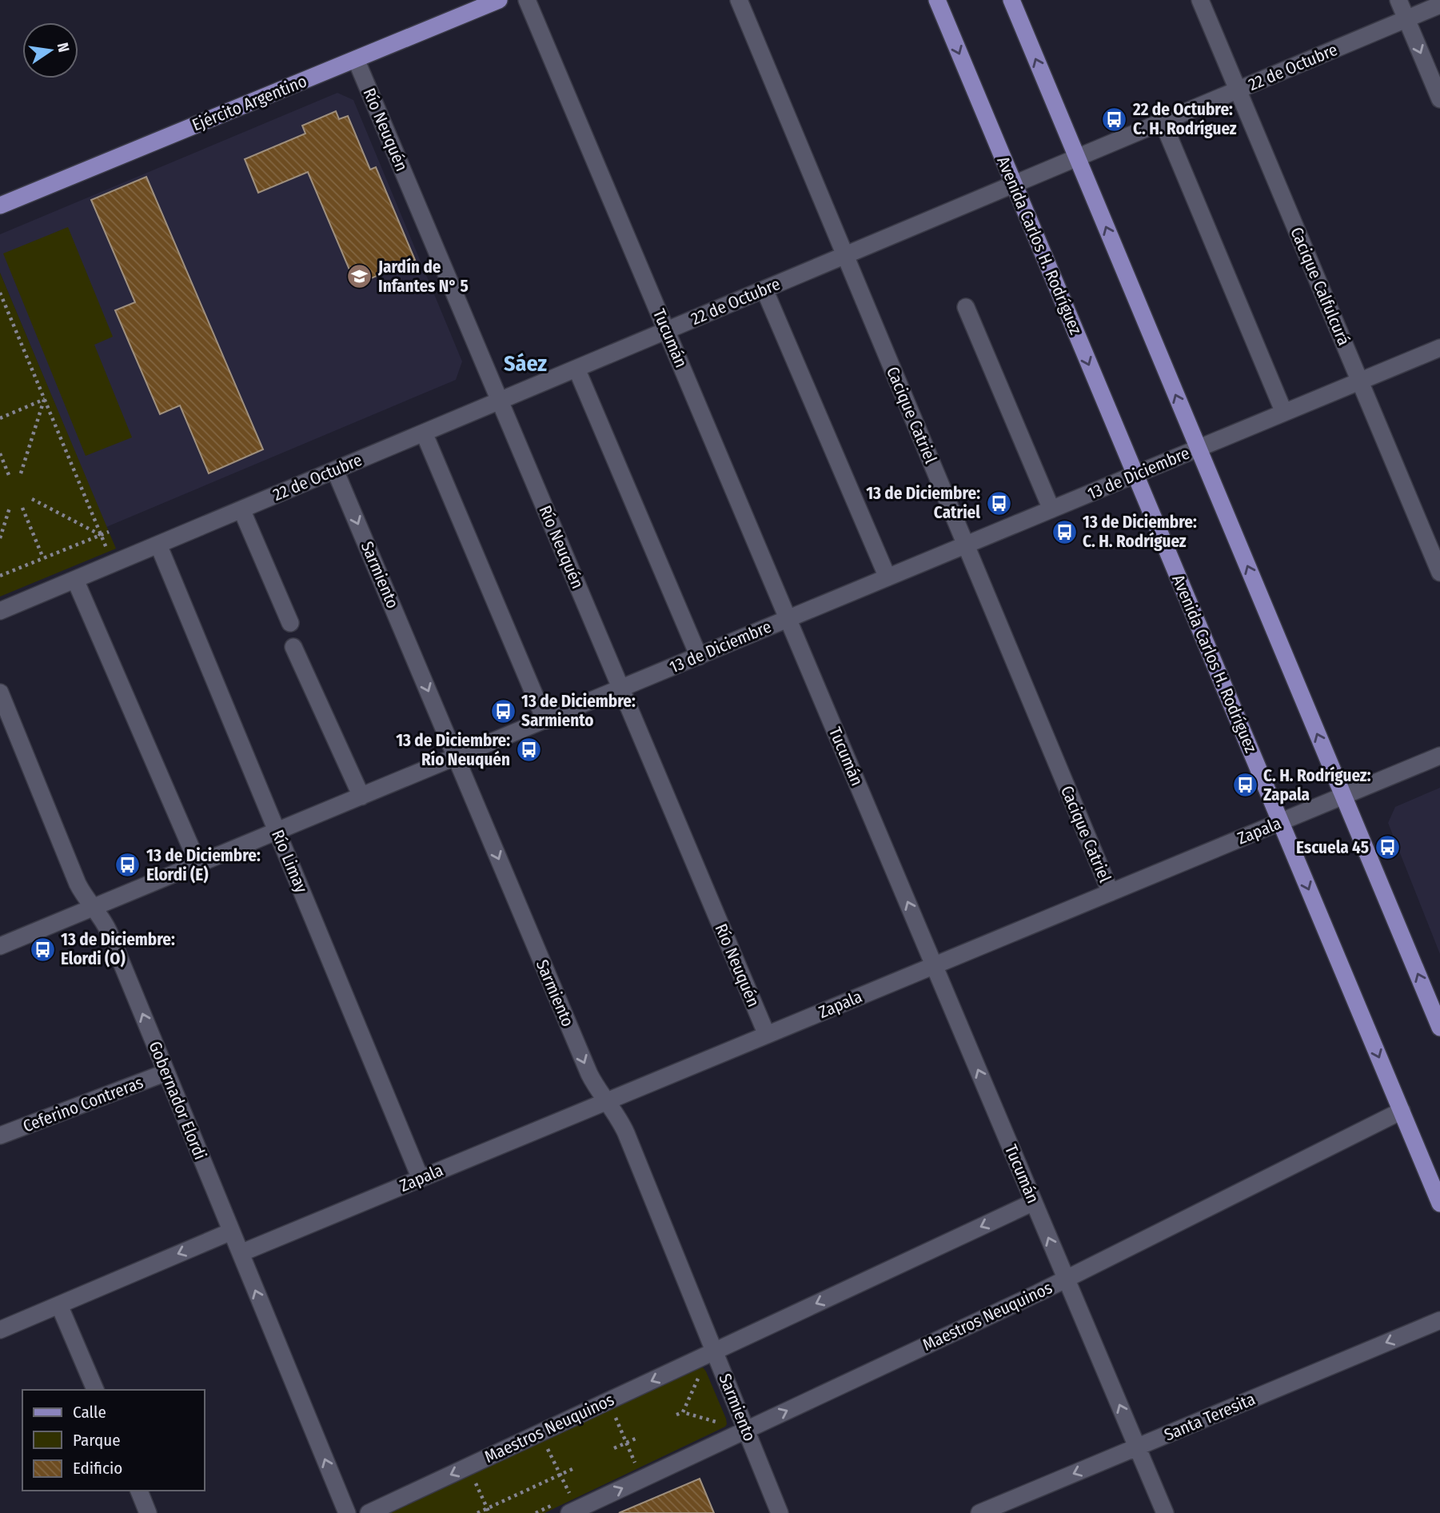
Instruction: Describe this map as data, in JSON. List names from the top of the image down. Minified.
{"streets":{"main road":["Ejército Argentino","Avenida Carlos H. Rodríguez"],"street":["22 de Octubre","Río Neuquén","Cacique Calfulcurá","Tucumán","Cacique Catriel","13 de Diciembre","Sarmiento","Zapala","Río Limay","Gobernador Elordi","Ceferino Contreras","Maestros Neuquinos","Santa Teresita"]},"crossings":[["22 de Octubre","Río Neuquén"],["22 de Octubre","Avenida Carlos H. Rodríguez"],["22 de Octubre","Cacique Calfulcurá"],["22 de Octubre","Tucumán"],["22 de Octubre","Cacique Catriel"],["22 de Octubre","Sarmiento"],["22 de Octubre","Río Limay"],["Ejército Argentino","Río Neuquén"],["Río Neuquén","13 de Diciembre"],["Río Neuquén","Zapala"],["Avenida Carlos H. Rodríguez","13 de Diciembre"],["Avenida Carlos H. Rodríguez","Zapala"],["Avenida Carlos H. Rodríguez","Maestros Neuquinos"],["Cacique Calfulcurá","13 de Diciembre"],["Tucumán","13 de Diciembre"],["Tucumán","Zapala"],["Tucumán","Maestros Neuquinos"],["Tucumán","Santa Teresita"],["Cacique Catriel","13 de Diciembre"],["Cacique Catriel","Zapala"],["13 de Diciembre","Sarmiento"],["13 de Diciembre","Río Limay"],["13 de Diciembre","Gobernador Elordi"],["Sarmiento","Zapala"],["Sarmiento","Maestros Neuquinos"],["Zapala","Río Limay"],["Zapala","Gobernador Elordi"],["Gobernador Elordi","Ceferino Contreras"]],"one_way":["Tucumán","Gobernador Elordi","Santa Teresita"],"districts":["Sáez"],"places":{"bus stop":["22 de Octubre: C. H. Rodríguez","13 de Diciembre: Catriel","13 de Diciembre: C. H. Rodríguez","13 de Diciembre: Sarmiento","13 de Diciembre: Río Neuquén","C. H. Rodríguez: Zapala","Escuela 45","13 de Diciembre: Elordi (E)","13 de Diciembre: Elordi (O)"],"school or university":["Jardín de Infantes N° 5"]},"legend":["Calle","Parque","Edificio"],"north":"right"}
